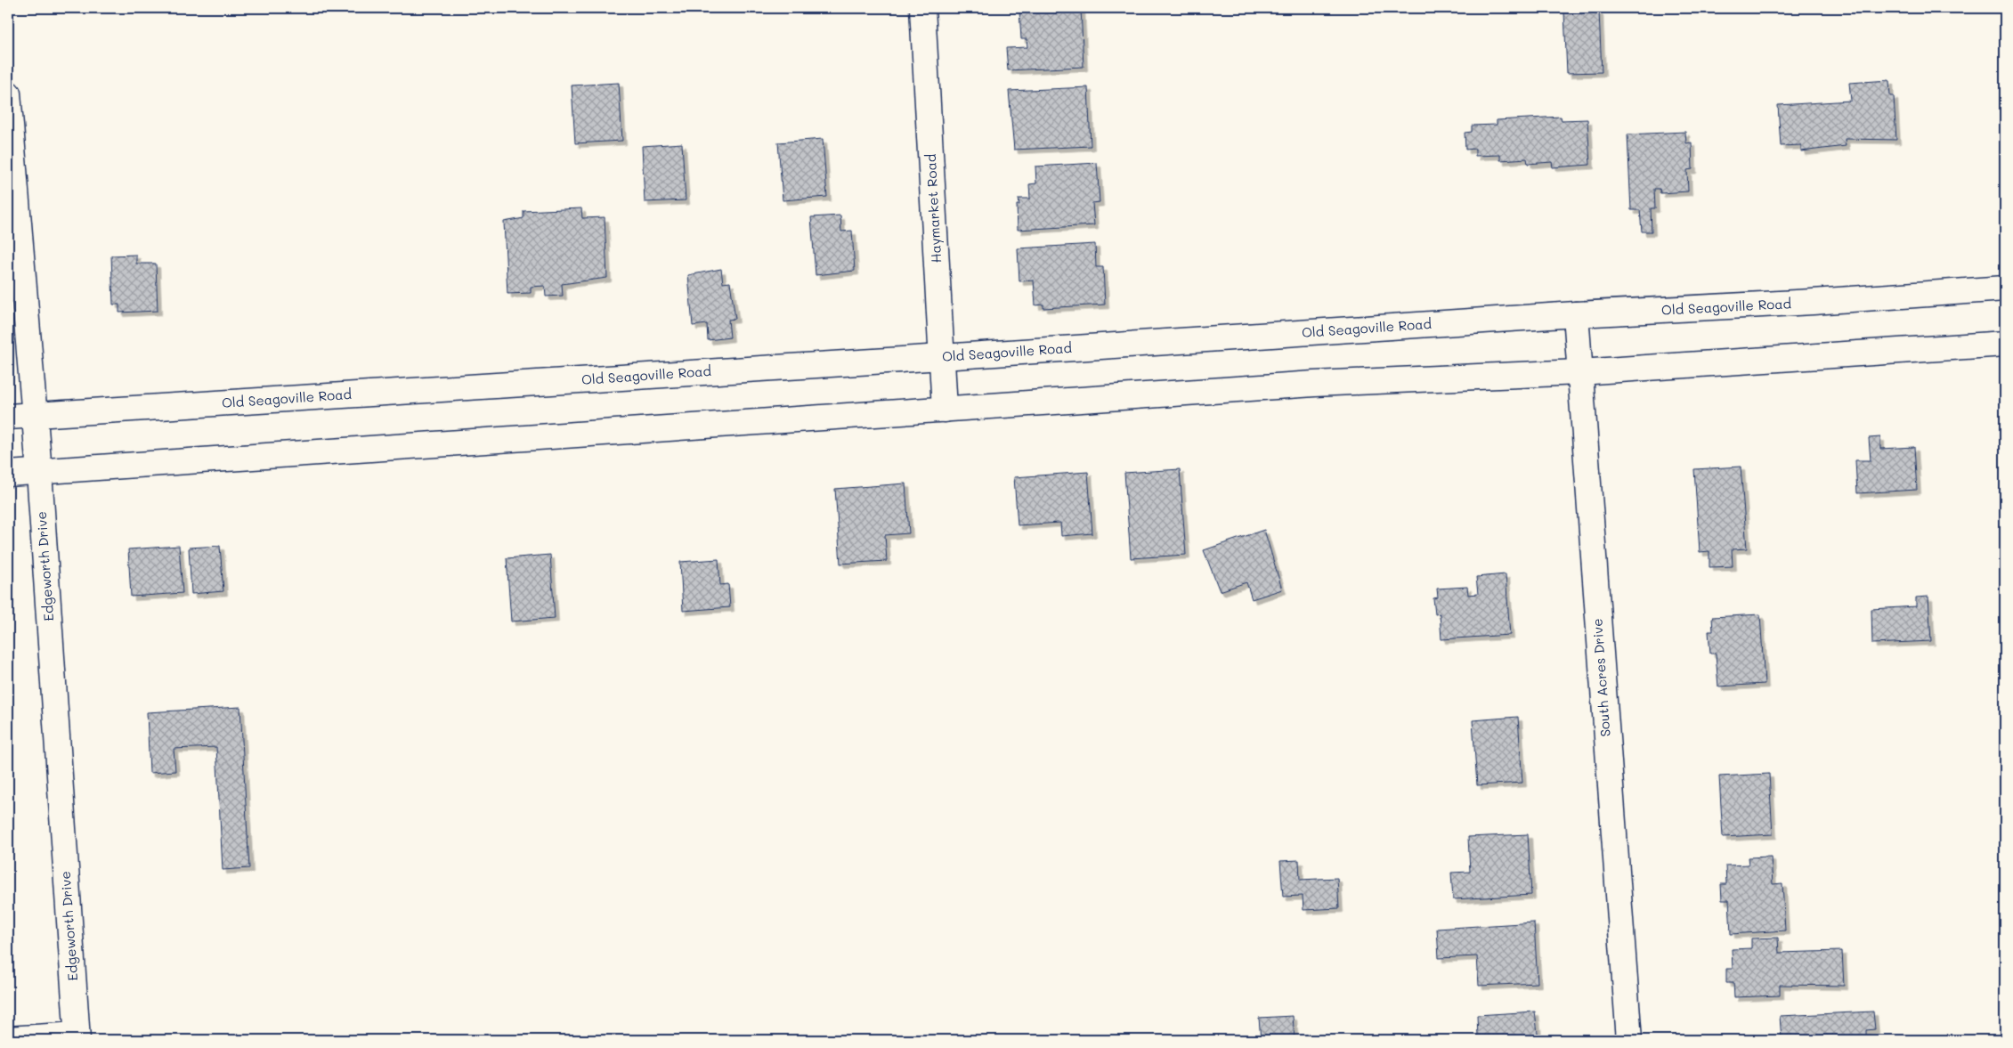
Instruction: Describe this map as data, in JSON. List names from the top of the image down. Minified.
{"streets":{"main road":["Haymarket Road","Old Seagoville Road","Edgeworth Drive","South Acres Drive"]},"crossings":[["Haymarket Road","Old Seagoville Road"],["Old Seagoville Road","Edgeworth Drive"],["Old Seagoville Road","South Acres Drive"]]}
